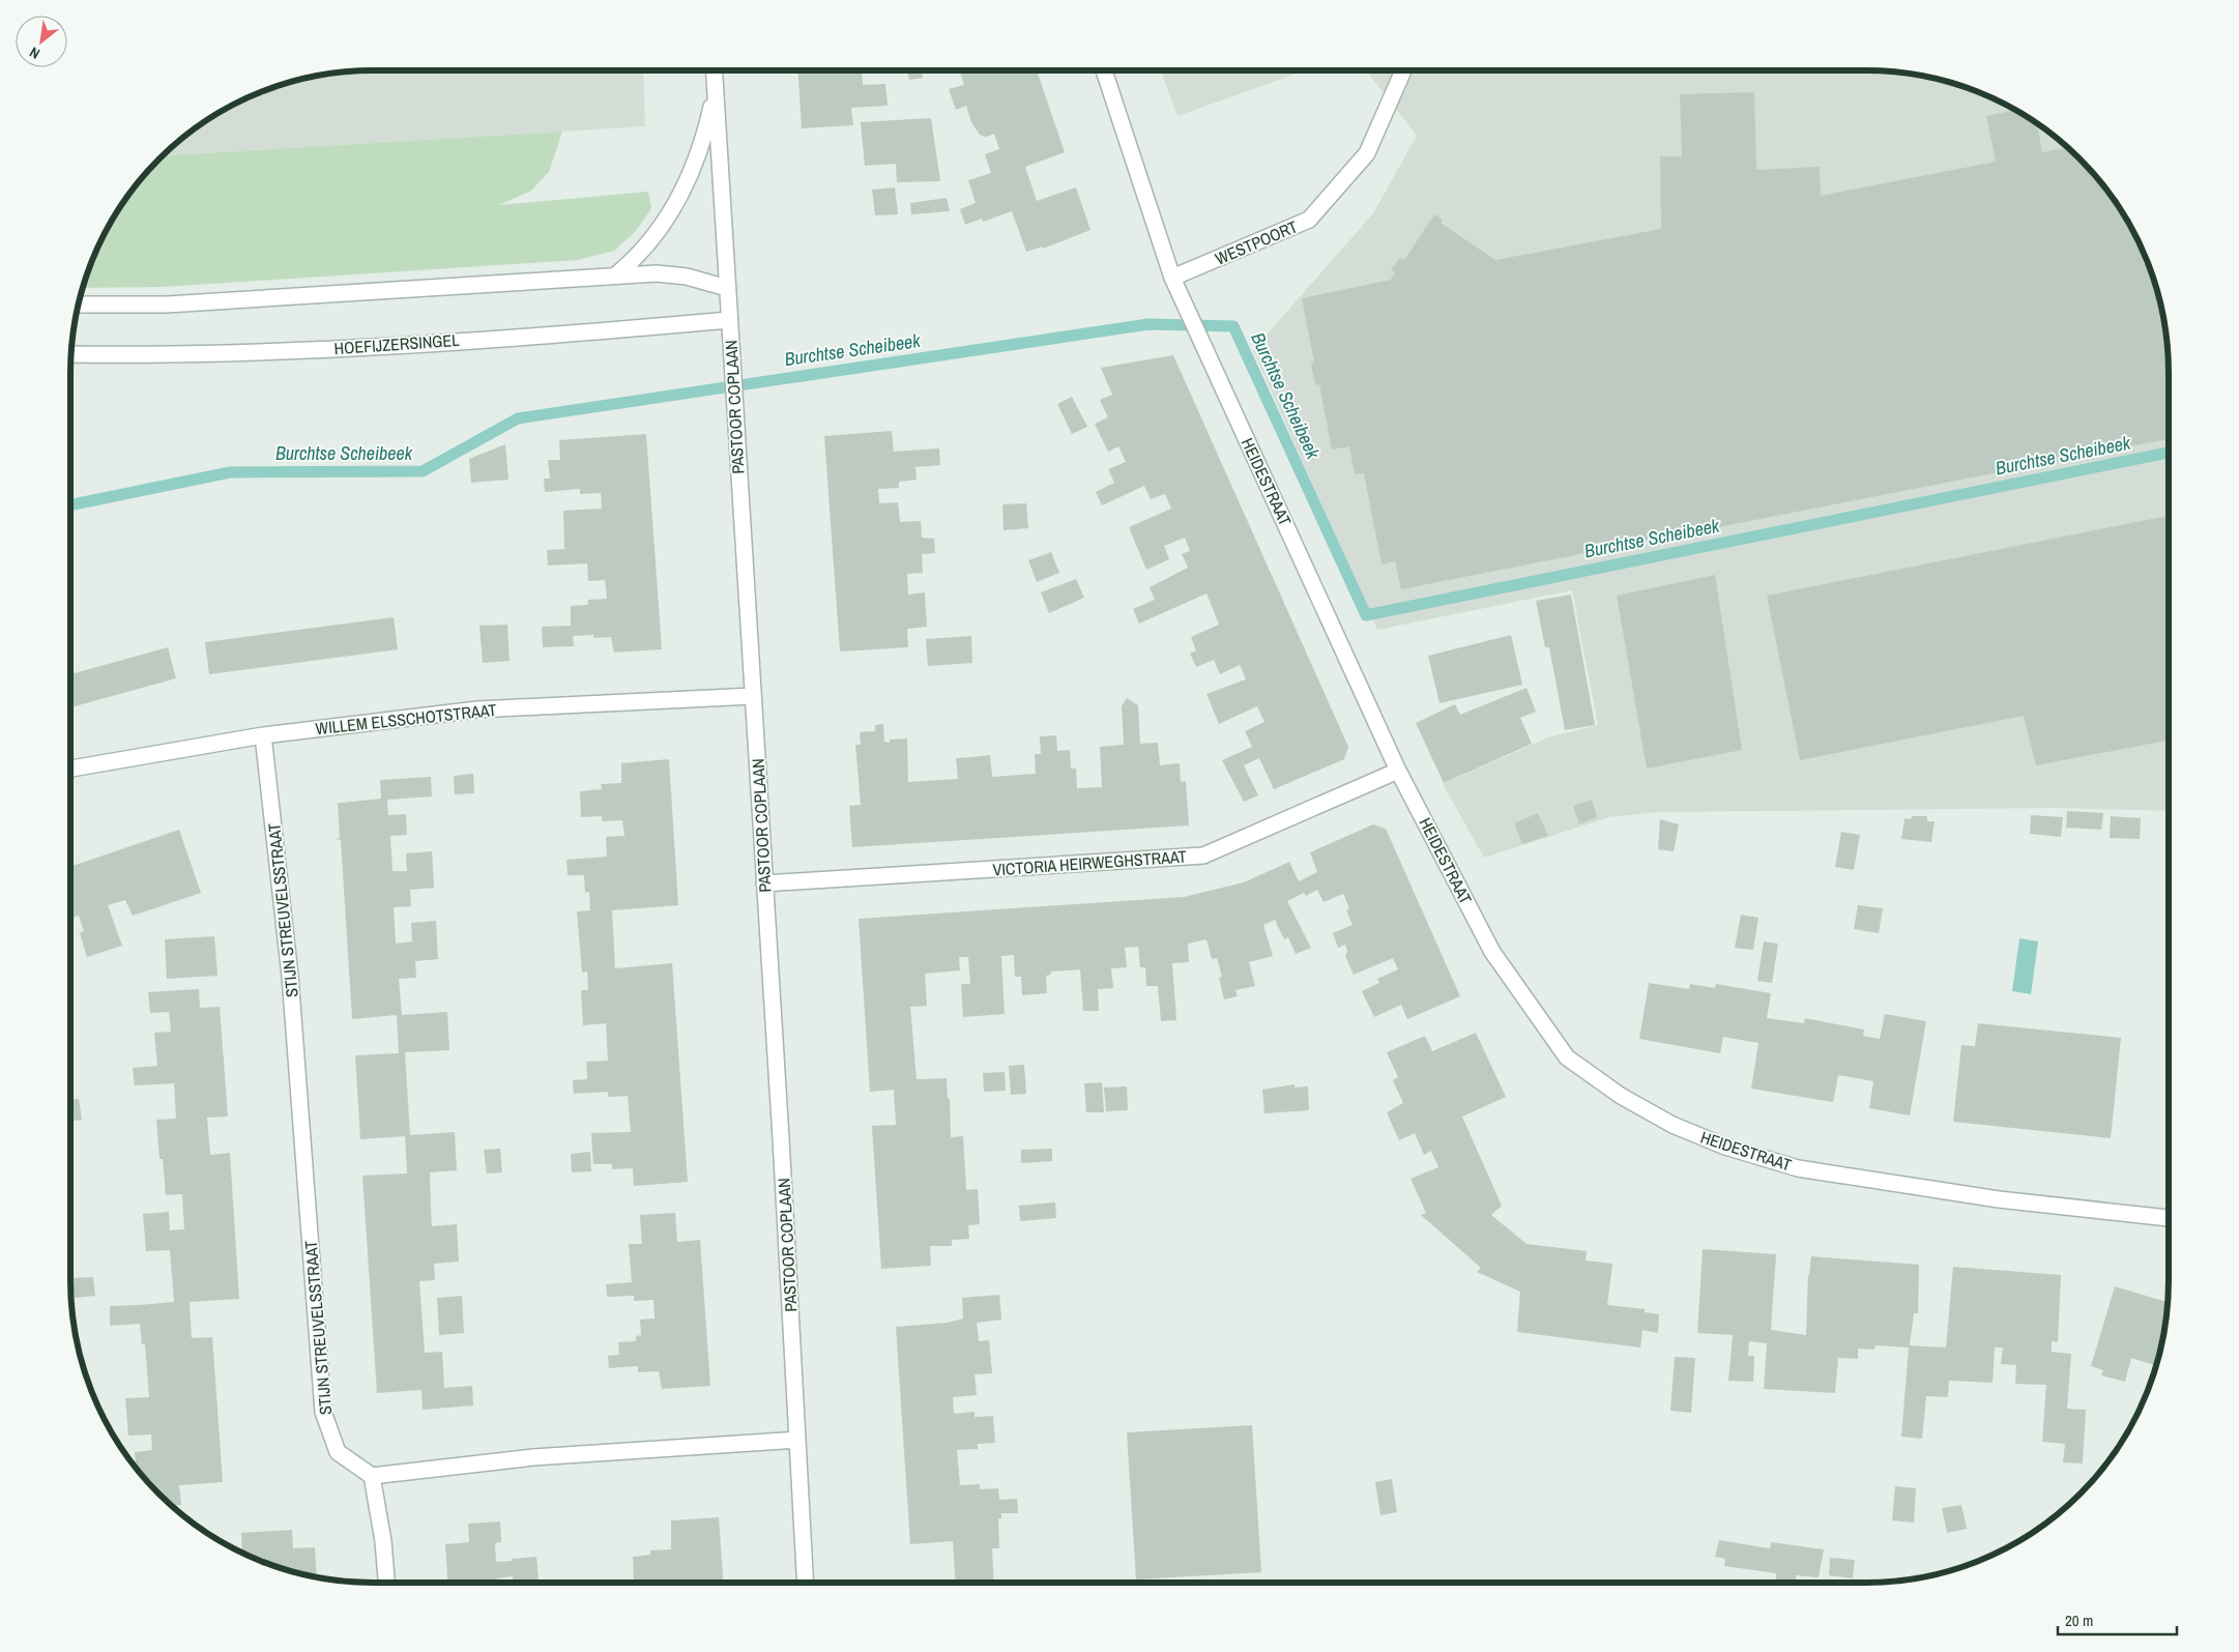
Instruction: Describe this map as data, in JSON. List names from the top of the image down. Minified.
{"streets":{"street":["WESTPOORT","HOEFIJZERSINGEL","PASTOOR COPLAAN","HEIDESTRAAT","WILLEM ELSSCHOTSTRAAT","VICTORIA HEIRWEGHSTRAAT","STIJN STREUVELSSTRAAT"]},"crossings":[["WESTPOORT","HEIDESTRAAT"],["HOEFIJZERSINGEL","PASTOOR COPLAAN"],["PASTOOR COPLAAN","WILLEM ELSSCHOTSTRAAT"],["PASTOOR COPLAAN","VICTORIA HEIRWEGHSTRAAT"],["HEIDESTRAAT","VICTORIA HEIRWEGHSTRAAT"],["WILLEM ELSSCHOTSTRAAT","STIJN STREUVELSSTRAAT"]],"water":["Burchtse Scheibeek"],"scale_bar":"20 m","north":"bottom left"}
